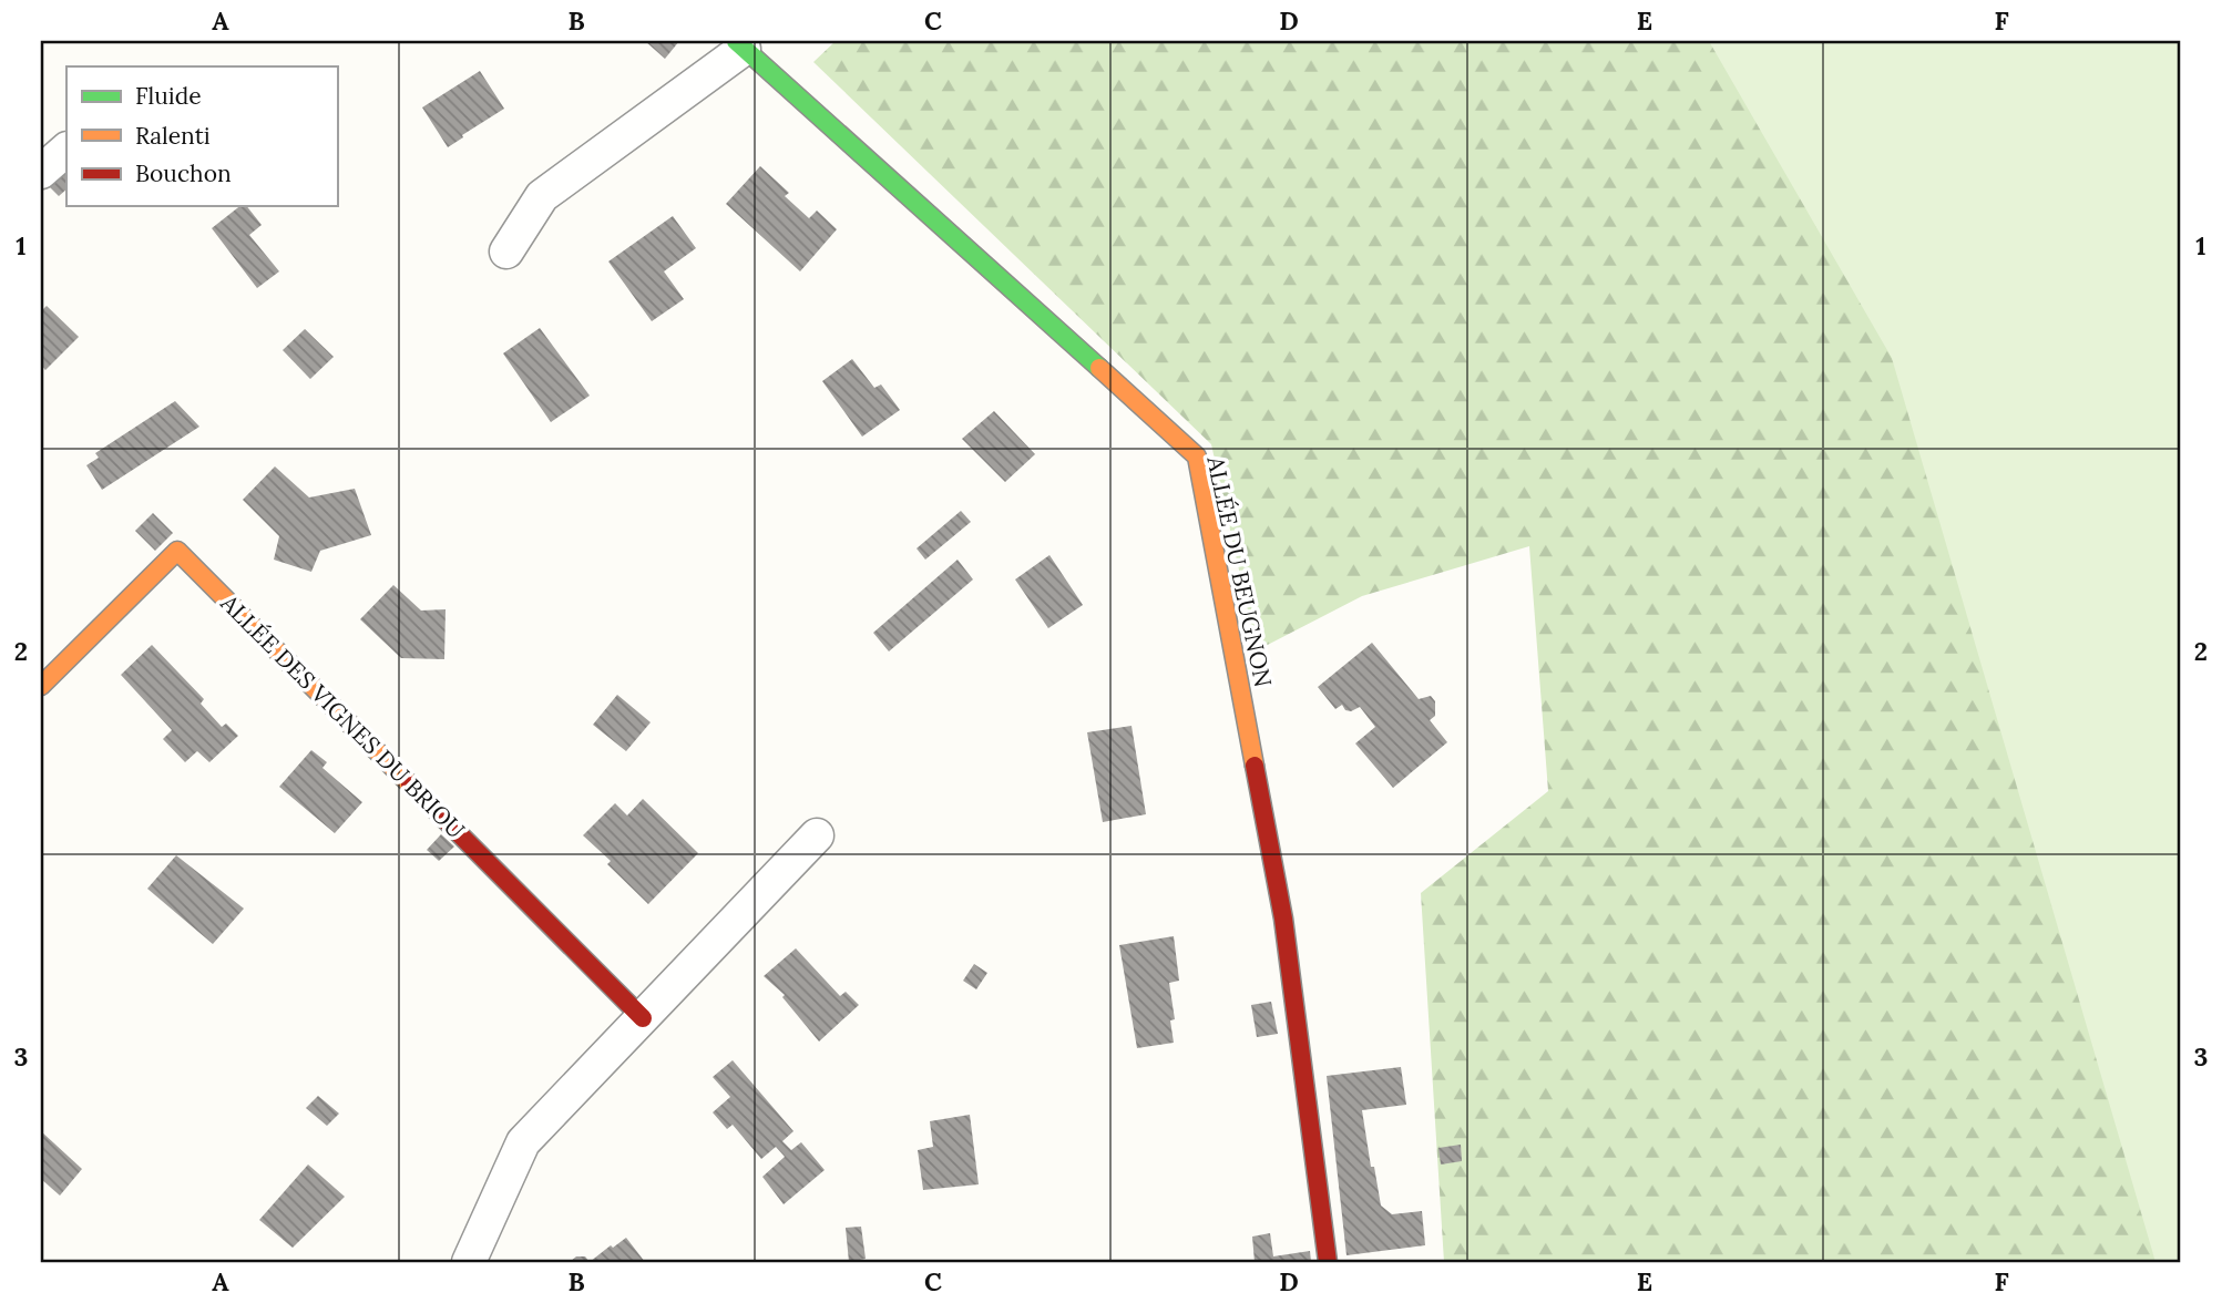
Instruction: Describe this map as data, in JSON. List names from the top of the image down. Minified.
{"streets":{"street":["ALLÉE DU BEUGNON","ALLÉE DES VIGNES DU BRIOU"]},"legend":["Fluide","Ralenti","Bouchon"],"grid":{"columns":["A","B","C","D","E","F"],"rows":["1","2","3"]}}
